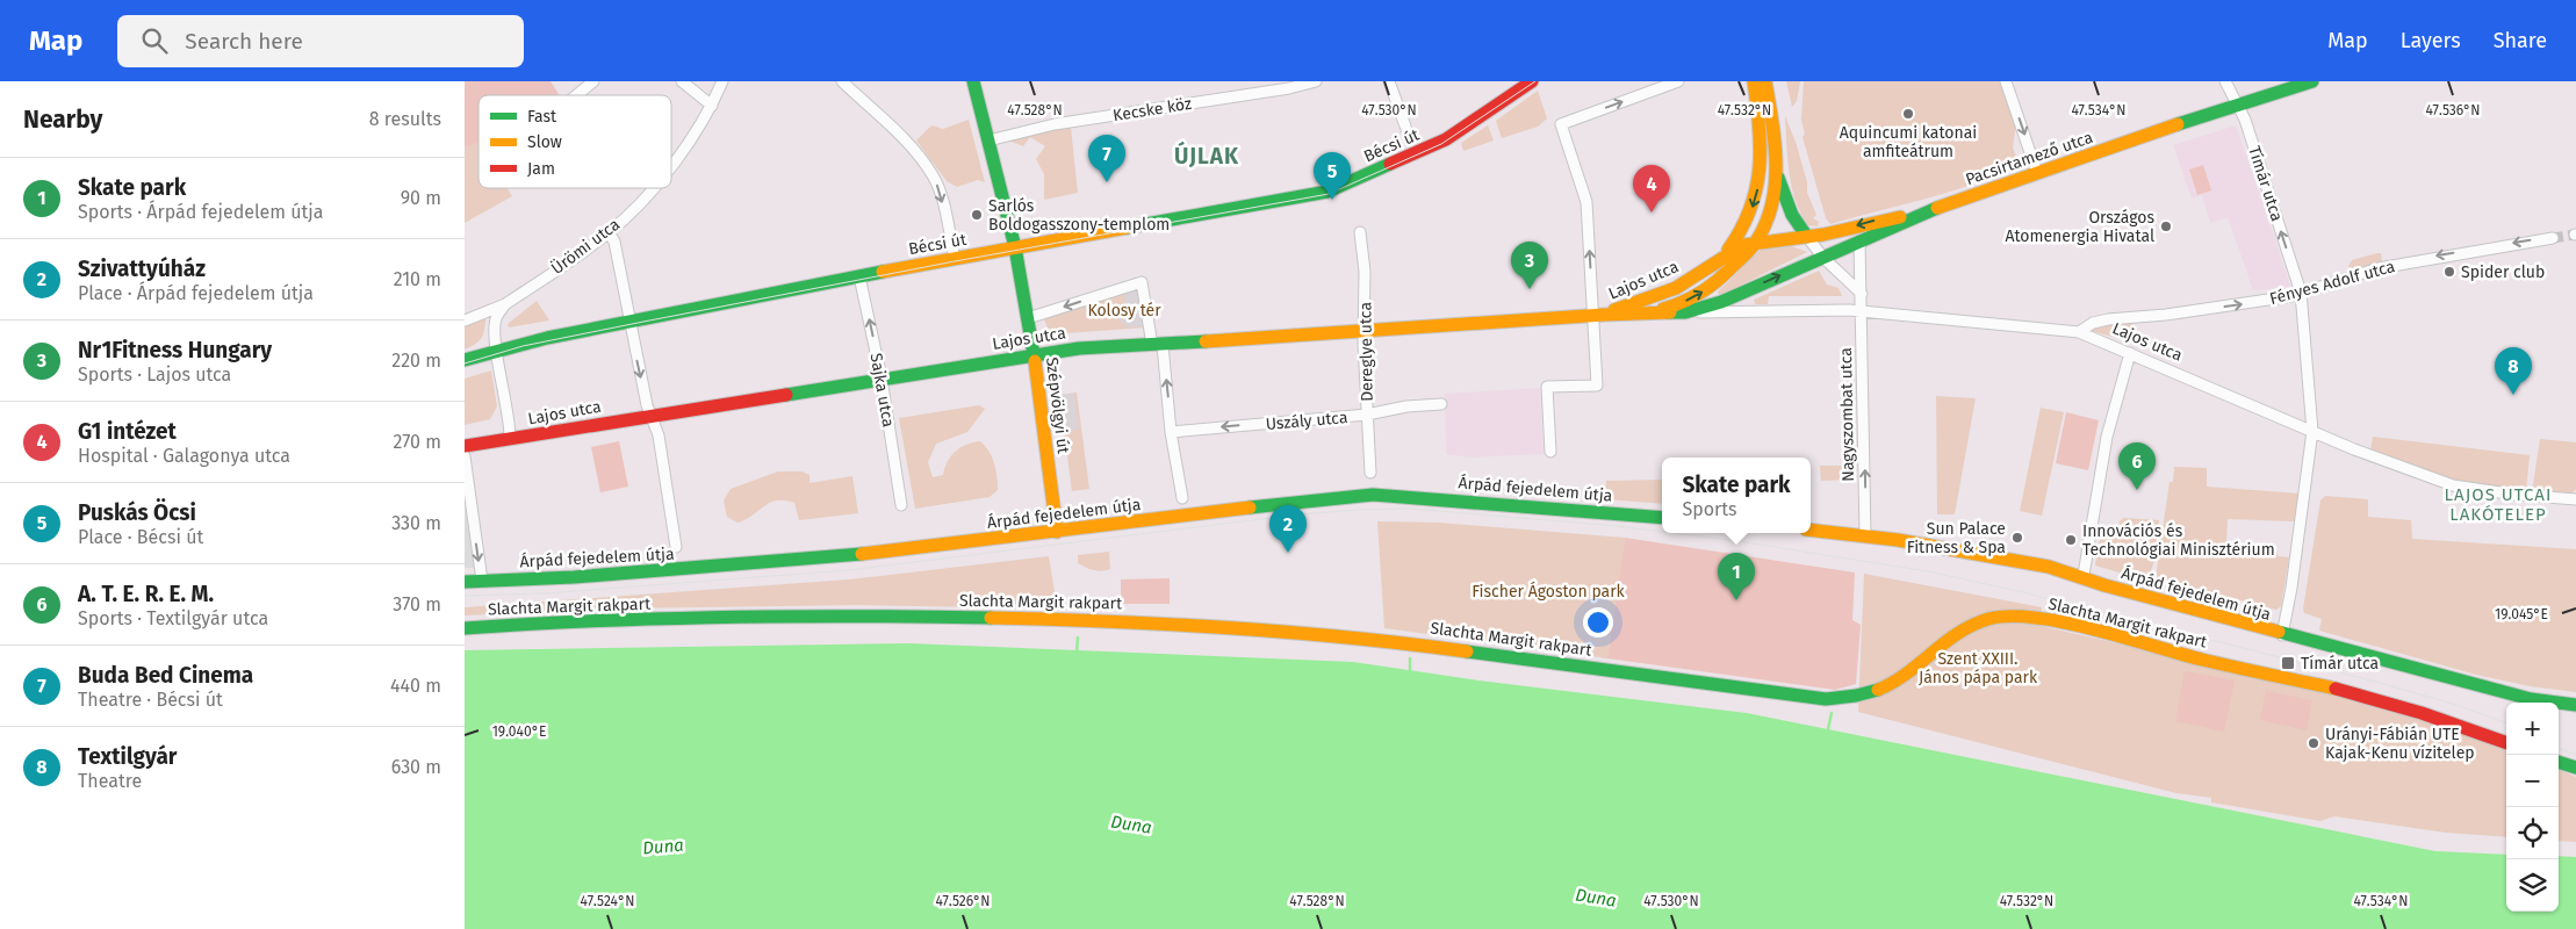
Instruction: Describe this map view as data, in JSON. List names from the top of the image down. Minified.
{"streets":{"main road":["Bécsi út","Pacsirtamező utca","Lajos utca","Szépvölgyi út","Árpád fejedelem útja","Slachta Margit rakpart"],"street":["Kecske köz","Tímár utca","Ürömi utca","Fényes Adolf utca","Dereglye utca","Sajka utca","Nagyszombat utca","Uszály utca"]},"crossings":[["Kecske köz","Szépvölgyi út"],["Bécsi út","Sajka utca"],["Bécsi út","Szépvölgyi út"],["Pacsirtamező utca","Tímár utca"],["Pacsirtamező utca","Lajos utca"],["Pacsirtamező utca","Nagyszombat utca"],["Tímár utca","Lajos utca"],["Tímár utca","Fényes Adolf utca"],["Tímár utca","Árpád fejedelem útja"],["Lajos utca","Fényes Adolf utca"],["Lajos utca","Dereglye utca"],["Lajos utca","Sajka utca"],["Lajos utca","Szépvölgyi út"],["Lajos utca","Nagyszombat utca"],["Dereglye utca","Uszály utca"],["Szépvölgyi út","Árpád fejedelem útja"],["Nagyszombat utca","Árpád fejedelem útja"]],"one_way":["Sajka utca","Nagyszombat utca","Uszály utca"],"districts":["ÚJLAK","LAJOS UTCAI LAKÓTELEP"],"water":["Duna"],"parks":["Kolosy tér","Fischer Ágoston park","Szent XXIII. János pápa park"],"places":{"other":["Aquincumi katonai amfiteátrum","Sarlós Boldogasszony-templom","Országos Atomenergia Hivatal","Spider club","Sun Palace Fitness & Spa","Innovációs és Technológiai Minisztérium","Urányi-Fábián UTE Kajak-Kenu vízitelep"],"transit":["Tímár utca"]},"legend":["Fast","Slow","Jam"],"page":{"header":"Map","search":"Search here","nav":["Map","Layers","Share"],"heading":["Nearby","8 results"],"pins":["7","5","4","3","8","6","2","1"],"list":[{"mark":"1","name":"Skate park","note":"Sports · Árpád fejedelem útja","value":"90 m"},{"mark":"2","name":"Szivattyúház","note":"Place · Árpád fejedelem útja","value":"210 m"},{"mark":"3","name":"Nr1Fitness Hungary","note":"Sports · Lajos utca","value":"220 m"},{"mark":"4","name":"G1 intézet","note":"Hospital · Galagonya utca","value":"270 m"},{"mark":"5","name":"Puskás Öcsi","note":"Place · Bécsi út","value":"330 m"},{"mark":"6","name":"A. T. E. R. E. M.","note":"Sports · Textilgyár utca","value":"370 m"},{"mark":"7","name":"Buda Bed Cinema","note":"Theatre · Bécsi út","value":"440 m"},{"mark":"8","name":"Textilgyár","note":"Theatre","value":"630 m"}],"popup":["Skate park","Sports"],"map_buttons":["+","−"]},"coordinates":["47.528°N","47.530°N","47.532°N","47.534°N","47.536°N","19.045°E","19.040°E","47.524°N","47.526°N"]}
